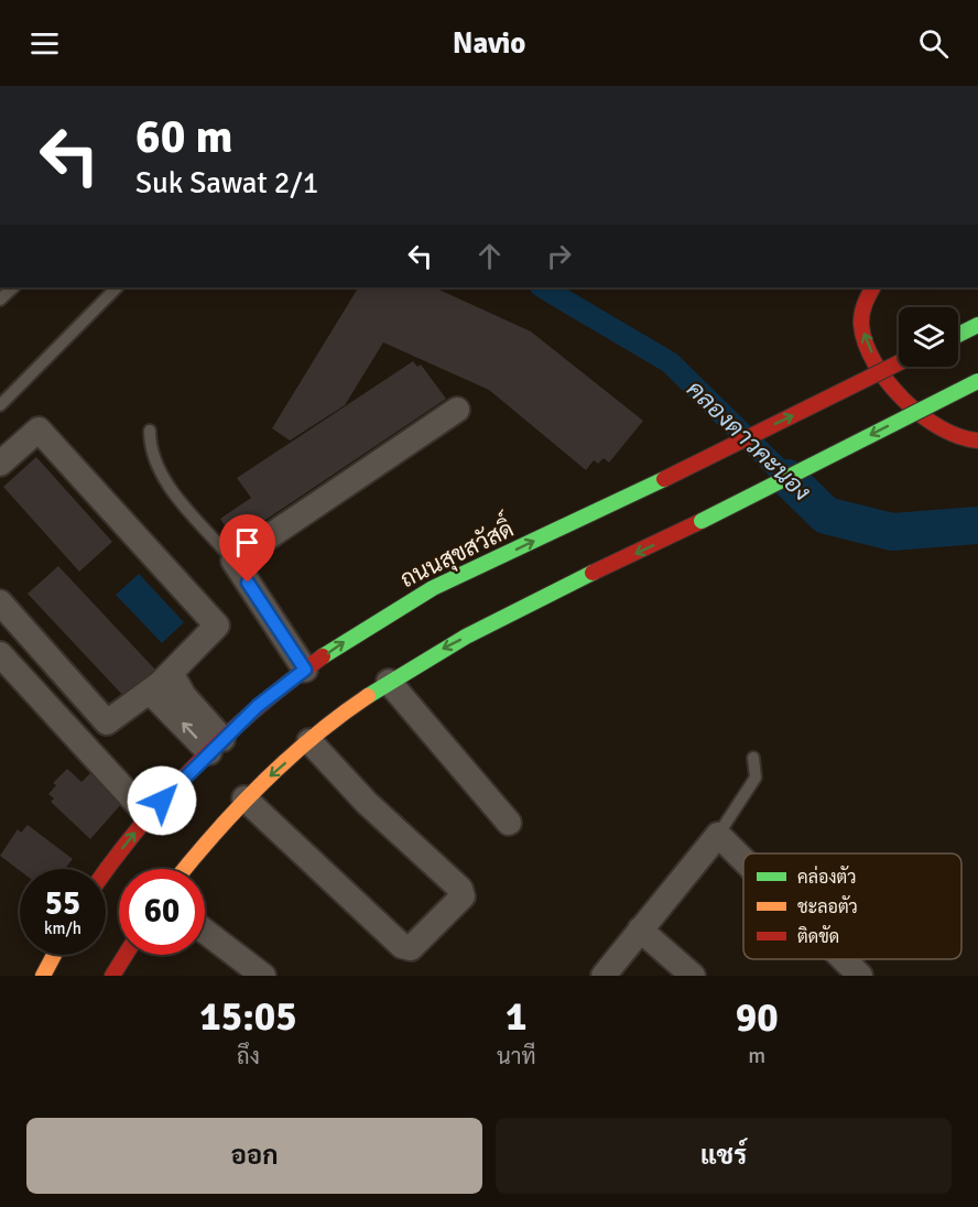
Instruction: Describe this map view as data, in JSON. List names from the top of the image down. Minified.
{"streets":{"main road":["ถนนสุขสวัสดิ์"]},"water":["คลองดาวคะนอง"],"legend":["คล่องตัว","ชะลอตัว","ติดขัด"],"page":{"header":"Navio","turn":["60 m","Suk Sawat 2/1"],"speed":"55 km/h","limit":"60","eta":["15:05","ถึง","1","นาที","90","m"],"buttons":["ออก","แชร์"]}}
